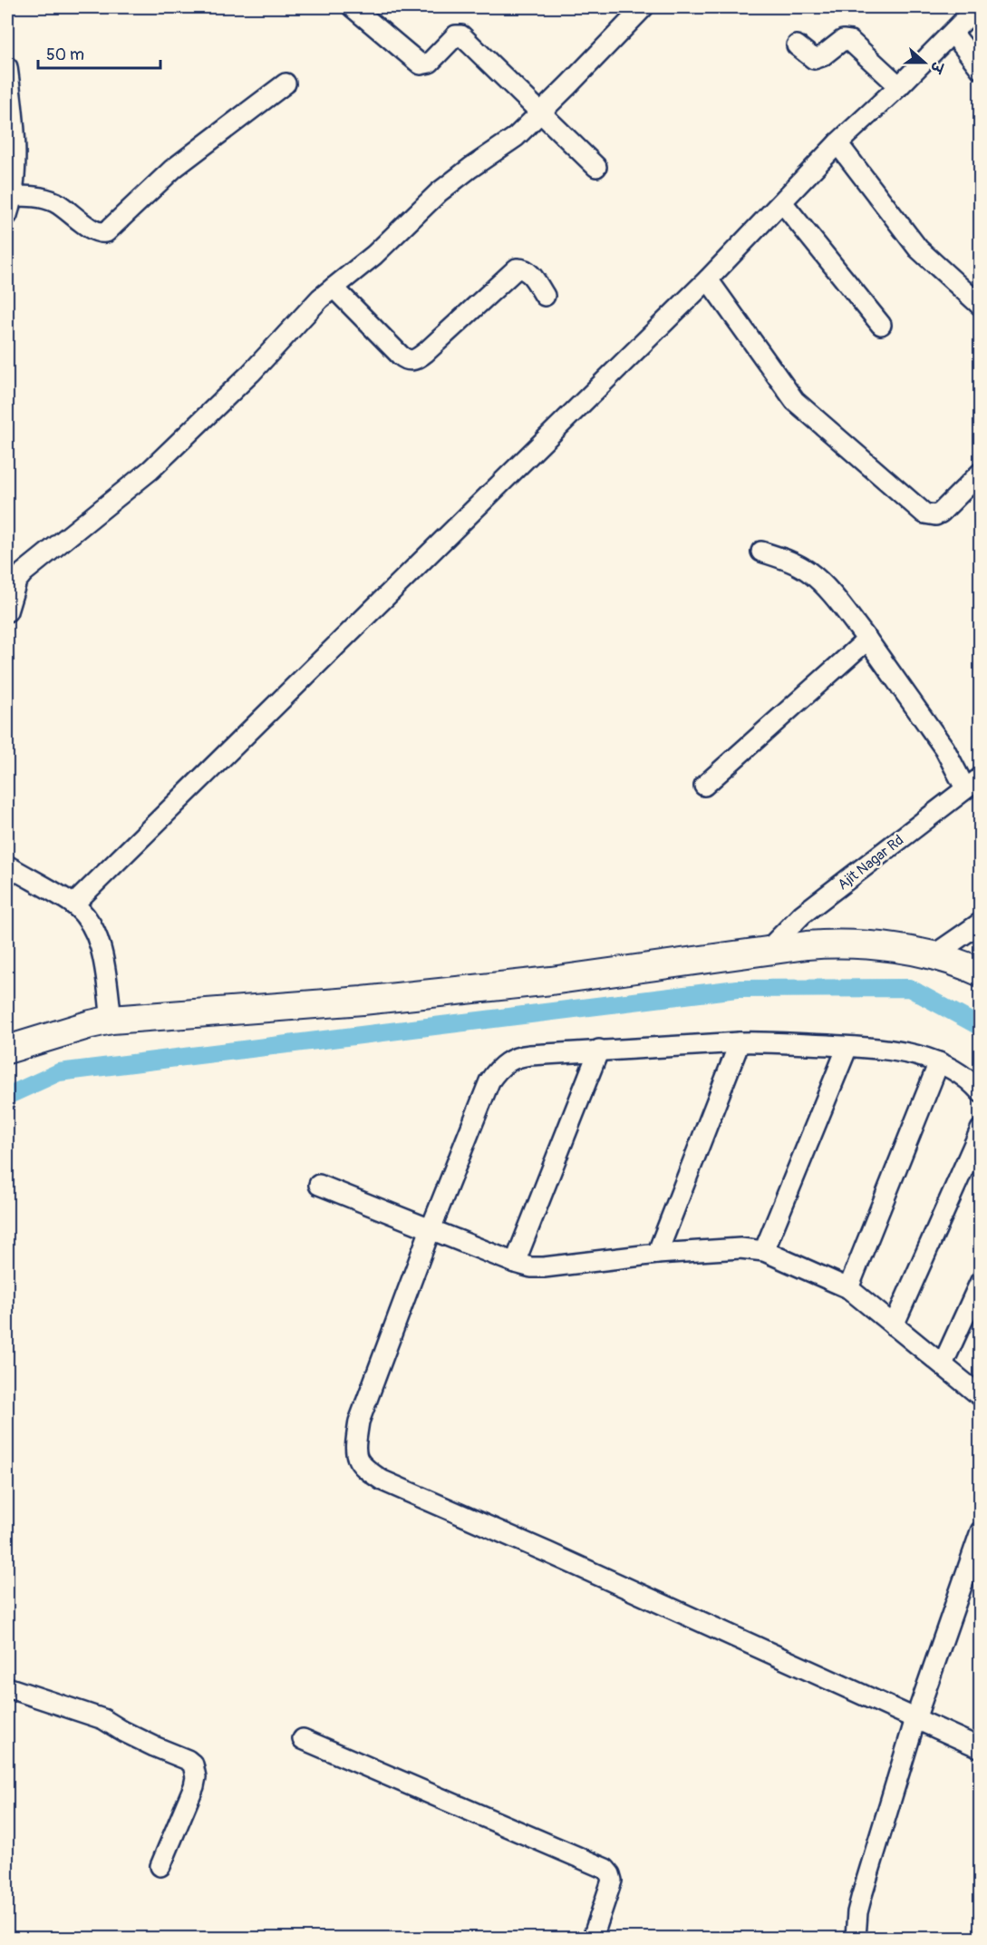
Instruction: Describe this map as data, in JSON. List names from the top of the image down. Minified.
{"streets":{"street":["Ajit Nagar Rd"]},"scale_bar":"50 m","north":"right"}
